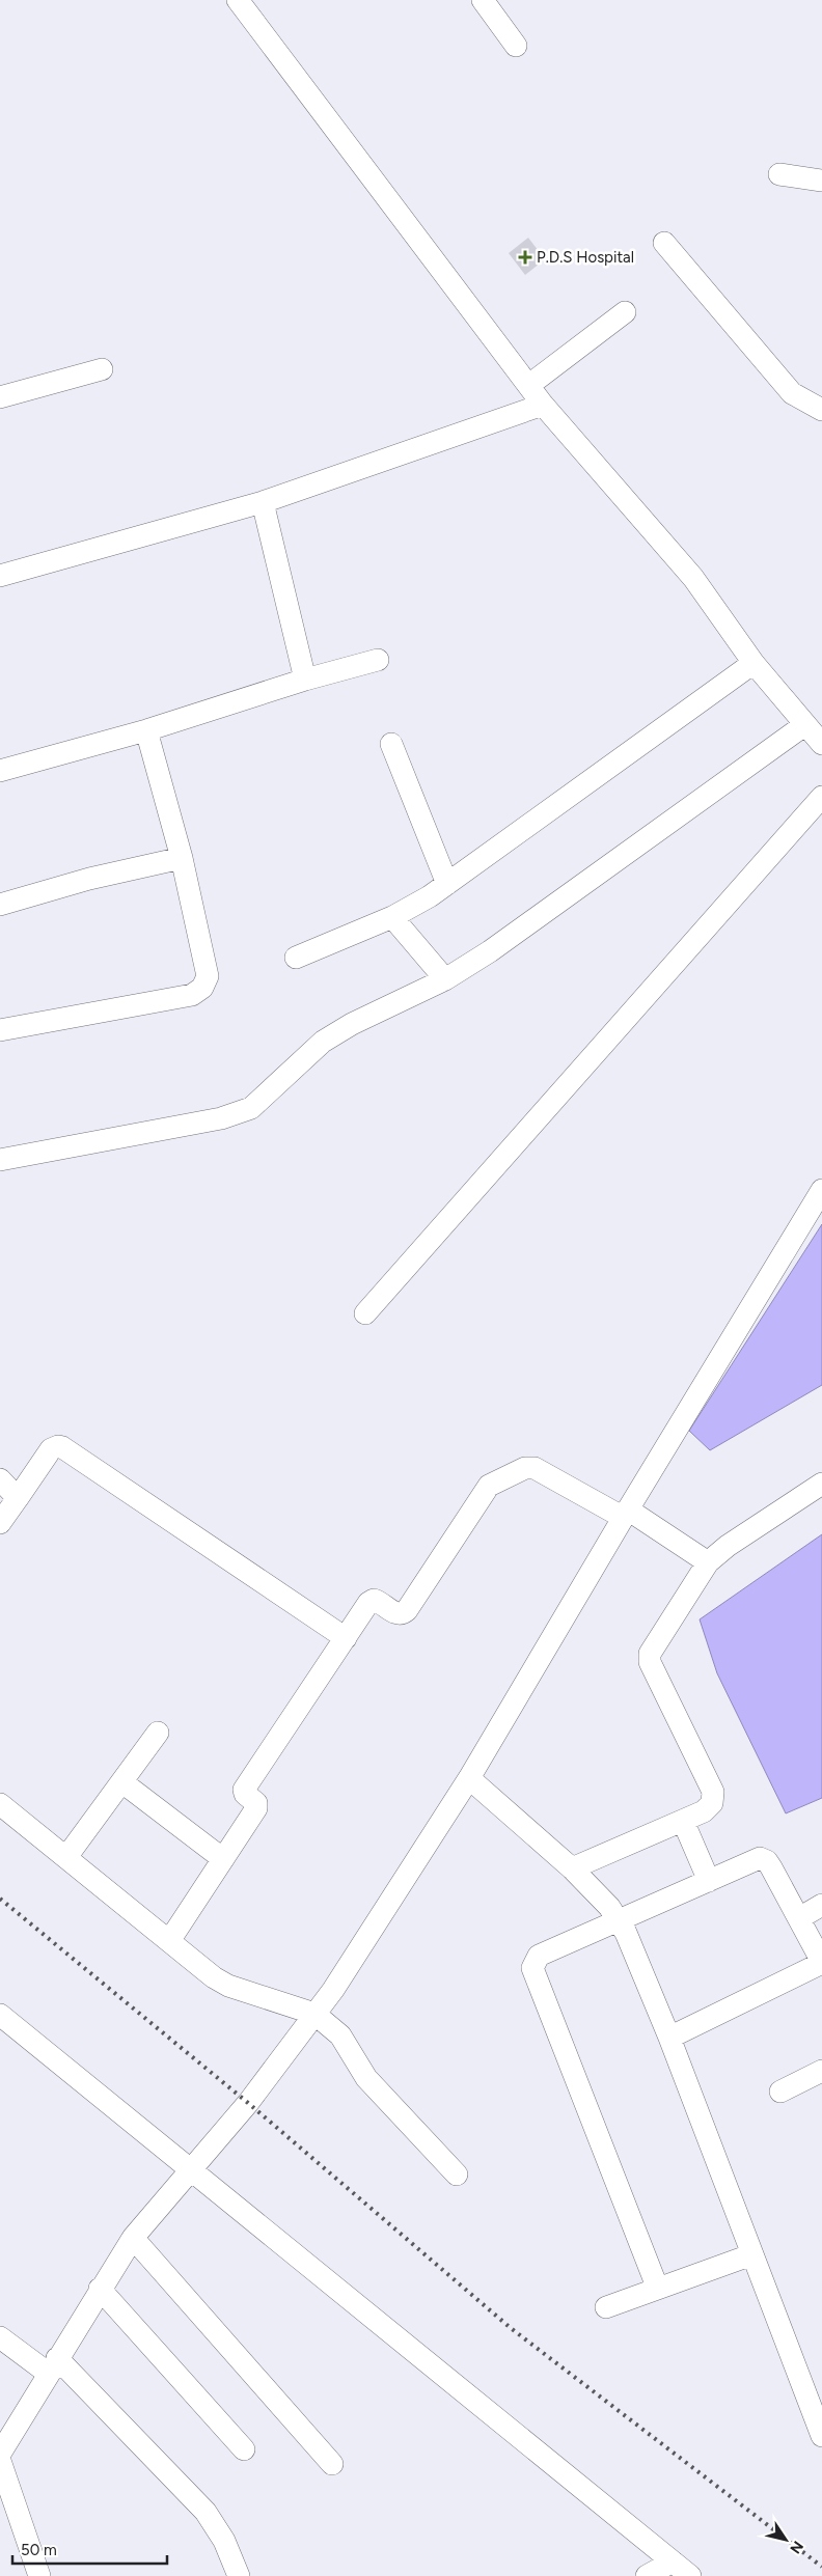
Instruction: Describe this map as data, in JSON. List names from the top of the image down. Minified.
{"places":{"health":["P.D.S Hospital"]},"scale_bar":"50 m","north":"bottom right"}
